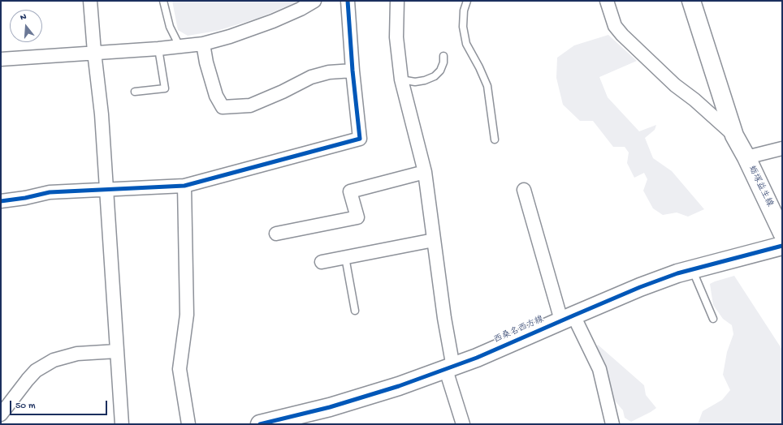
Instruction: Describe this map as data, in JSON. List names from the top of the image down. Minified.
{"streets":{"street":["蛎塚益生線","西桑名西方線"]},"scale_bar":"50 m","north":"top"}
